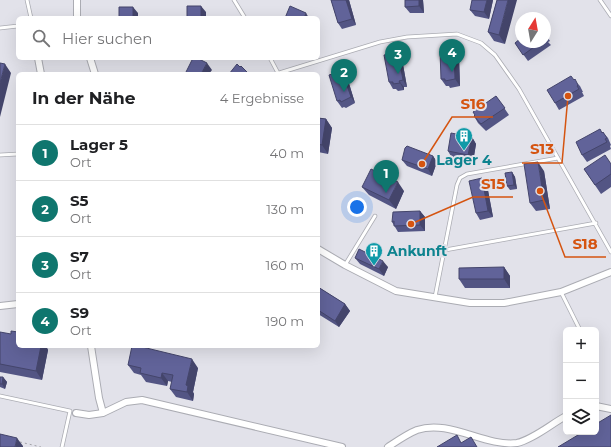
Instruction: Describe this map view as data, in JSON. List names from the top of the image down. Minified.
{"places":{"other":["S13","S16","S18","S15"],"building":["Lager 4","Ankunft"]},"north":"top","page":{"search":"Hier suchen","pins":["4","3","2","1"],"heading":["In der Nähe","4 Ergebnisse"],"list":[{"mark":"1","name":"Lager 5","note":"Ort","value":"40 m"},{"mark":"2","name":"S5","note":"Ort","value":"130 m"},{"mark":"3","name":"S7","note":"Ort","value":"160 m"},{"mark":"4","name":"S9","note":"Ort","value":"190 m"}],"map_buttons":["+","−"]}}
